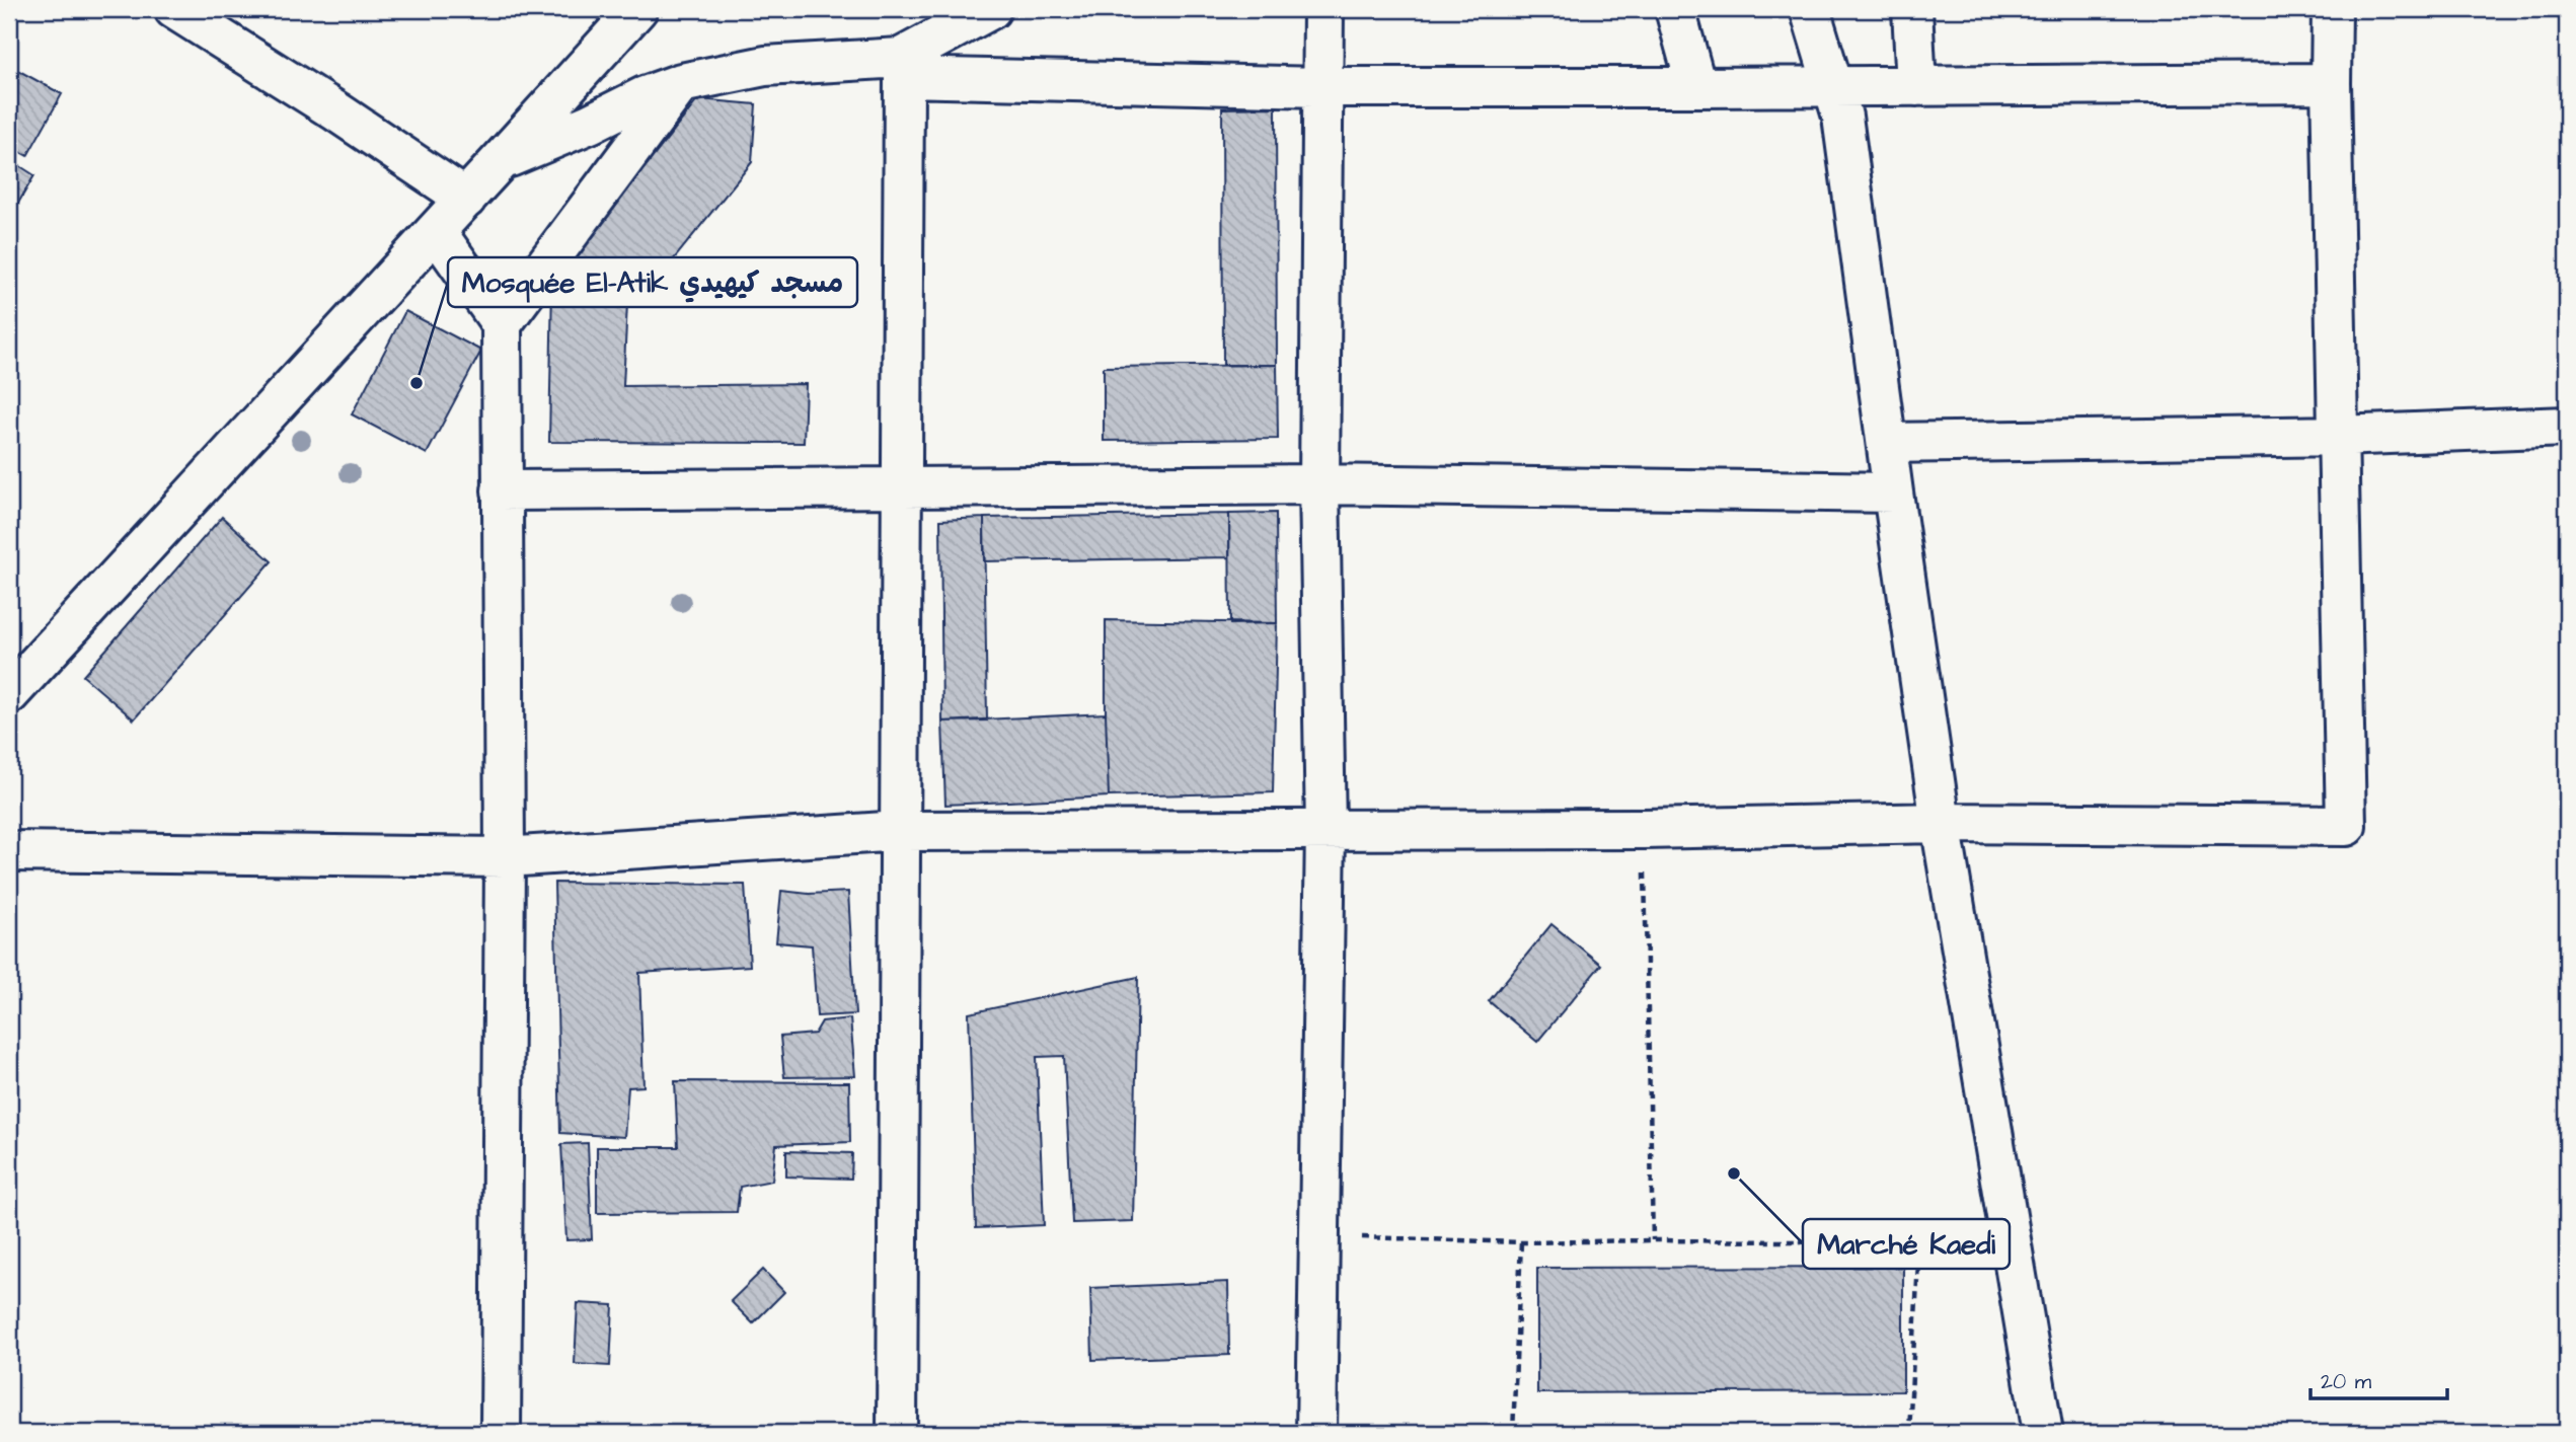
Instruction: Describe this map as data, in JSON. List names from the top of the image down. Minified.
{"places":["Mosquée El-Atik مسجد كيهيدي","Marché Kaedi"],"scale_bar":"20 m"}
